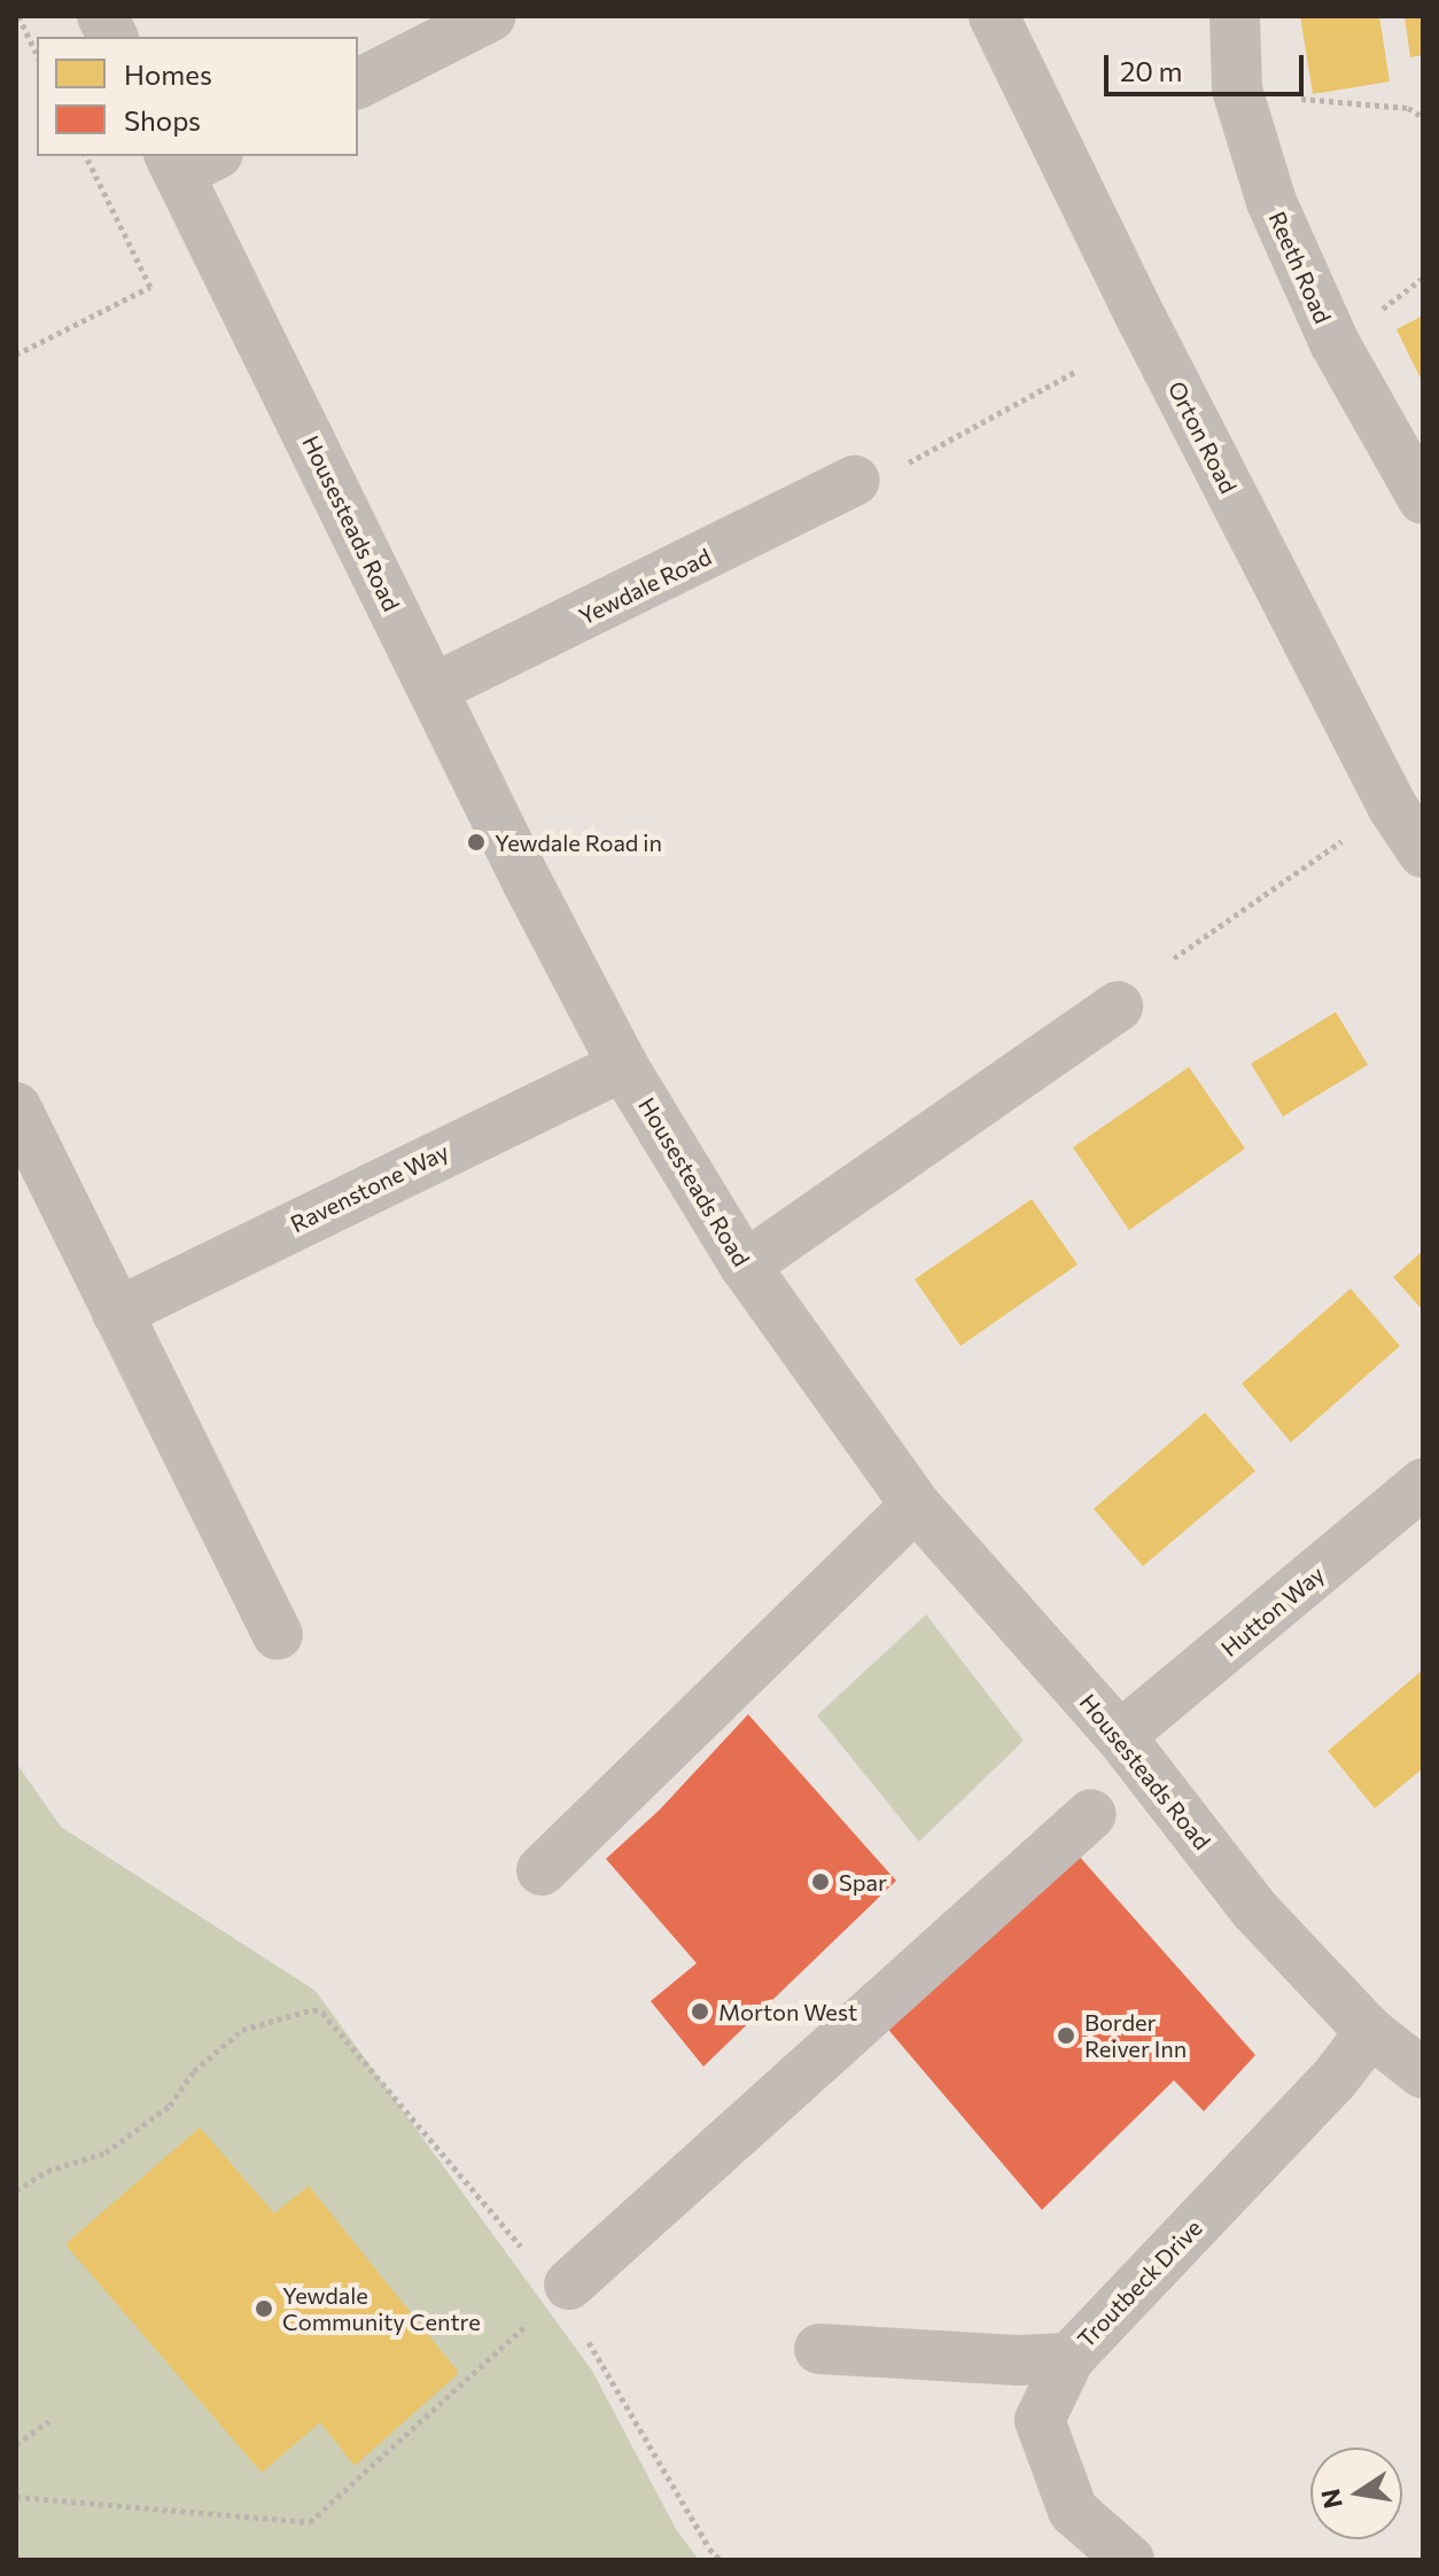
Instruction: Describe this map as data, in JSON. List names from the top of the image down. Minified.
{"streets":{"street":["Reeth Road","Orton Road","Housesteads Road","Yewdale Road","Ravenstone Way","Hutton Way","Troutbeck Drive"]},"crossings":[["Housesteads Road","Yewdale Road"],["Housesteads Road","Ravenstone Way"],["Housesteads Road","Hutton Way"],["Housesteads Road","Troutbeck Drive"]],"places":["Yewdale Road in","Spar","Morton West","Border Reiver Inn","Yewdale Community Centre"],"legend":["Homes","Shops"],"scale_bar":"20 m","north":"left"}
